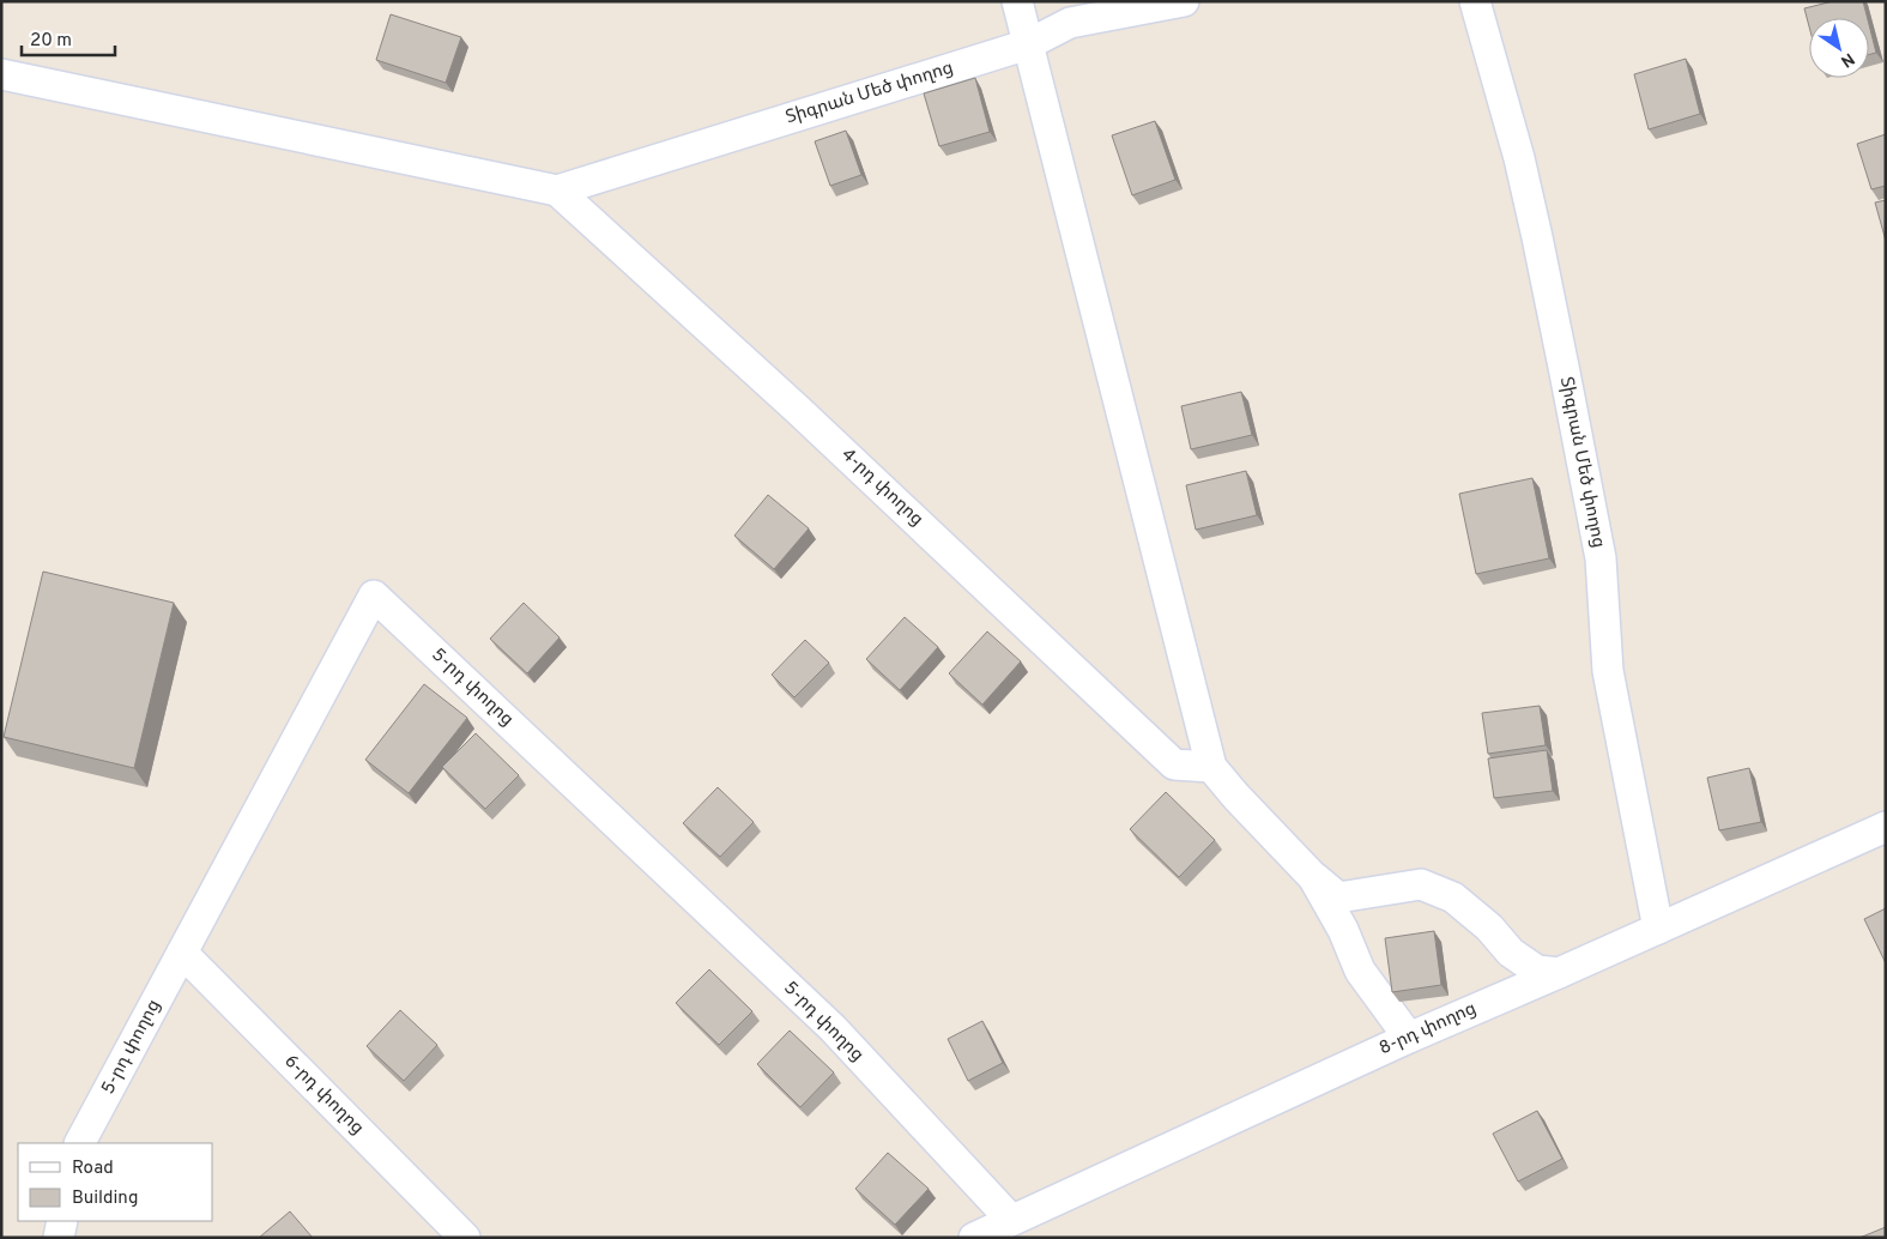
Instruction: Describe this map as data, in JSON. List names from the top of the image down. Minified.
{"streets":{"street":["Տիգրան Մեծ փողոց","4-րդ փողոց","5-րդ փողոց","8-րդ փողոց","6-րդ փողոց"]},"crossings":[["Տիգրան Մեծ փողոց","4-րդ փողոց"],["Տիգրան Մեծ փողոց","8-րդ փողոց"],["5-րդ փողոց","8-րդ փողոց"],["5-րդ փողոց","6-րդ փողոց"]],"legend":["Road","Building"],"scale_bar":"20 m","north":"bottom right"}
